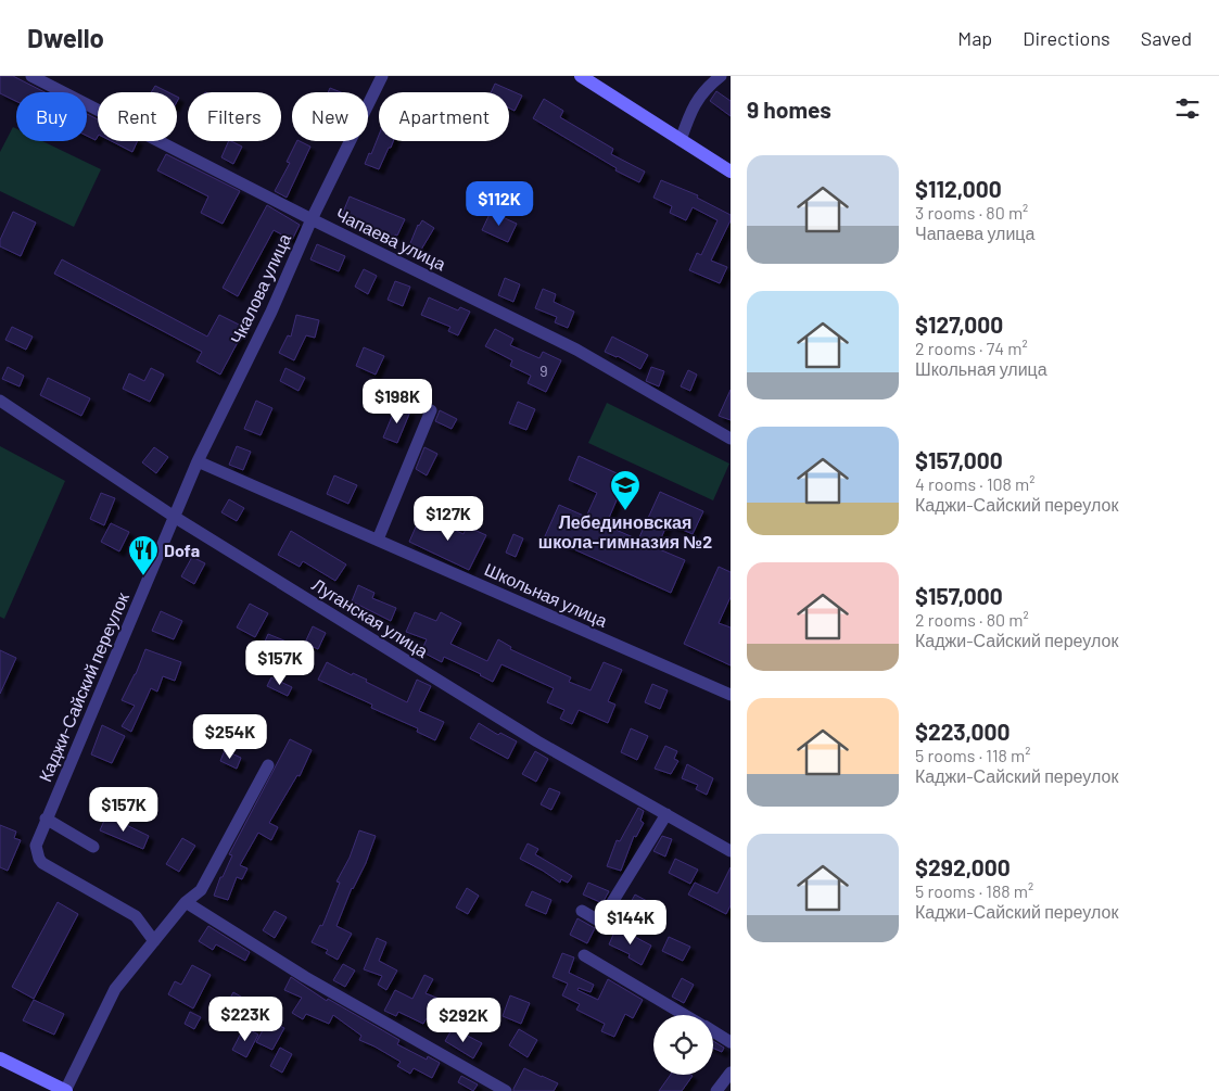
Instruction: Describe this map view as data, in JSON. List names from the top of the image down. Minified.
{"streets":{"street":["Чапаева улица","Чкалова улица","Школьная улица","Луганская улица","Каджи-Сайский переулок"]},"crossings":[["Чапаева улица","Чкалова улица"],["Чкалова улица","Школьная улица"],["Чкалова улица","Луганская улица"],["Чкалова улица","Каджи-Сайский переулок"],["Луганская улица","Каджи-Сайский переулок"]],"places":{"school or university":["Лебединовская школа-гимназия №2"],"restaurant":["Dofa"]},"house_numbers":["9"],"page":{"header":"Dwello","nav":["Map","Directions","Saved"],"heading":"9 homes","chip":["Buy","Rent","Filters","New","Apartment"],"list":[{"name":"$112,000","note":"3 rooms · 80 m² · Чапаева улица"},{"name":"$127,000","note":"2 rooms · 74 m² · Школьная улица"},{"name":"$157,000","note":"4 rooms · 108 m² · Каджи-Сайский переулок"},{"name":"$157,000","note":"2 rooms · 80 m² · Каджи-Сайский переулок"},{"name":"$223,000","note":"5 rooms · 118 m² · Каджи-Сайский переулок"},{"name":"$292,000","note":"5 rooms · 188 m² · Каджи-Сайский переулок"}],"price":["$112K","$198K","$127K","$157K","$254K","$157K","$144K","$223K","$292K"]}}
